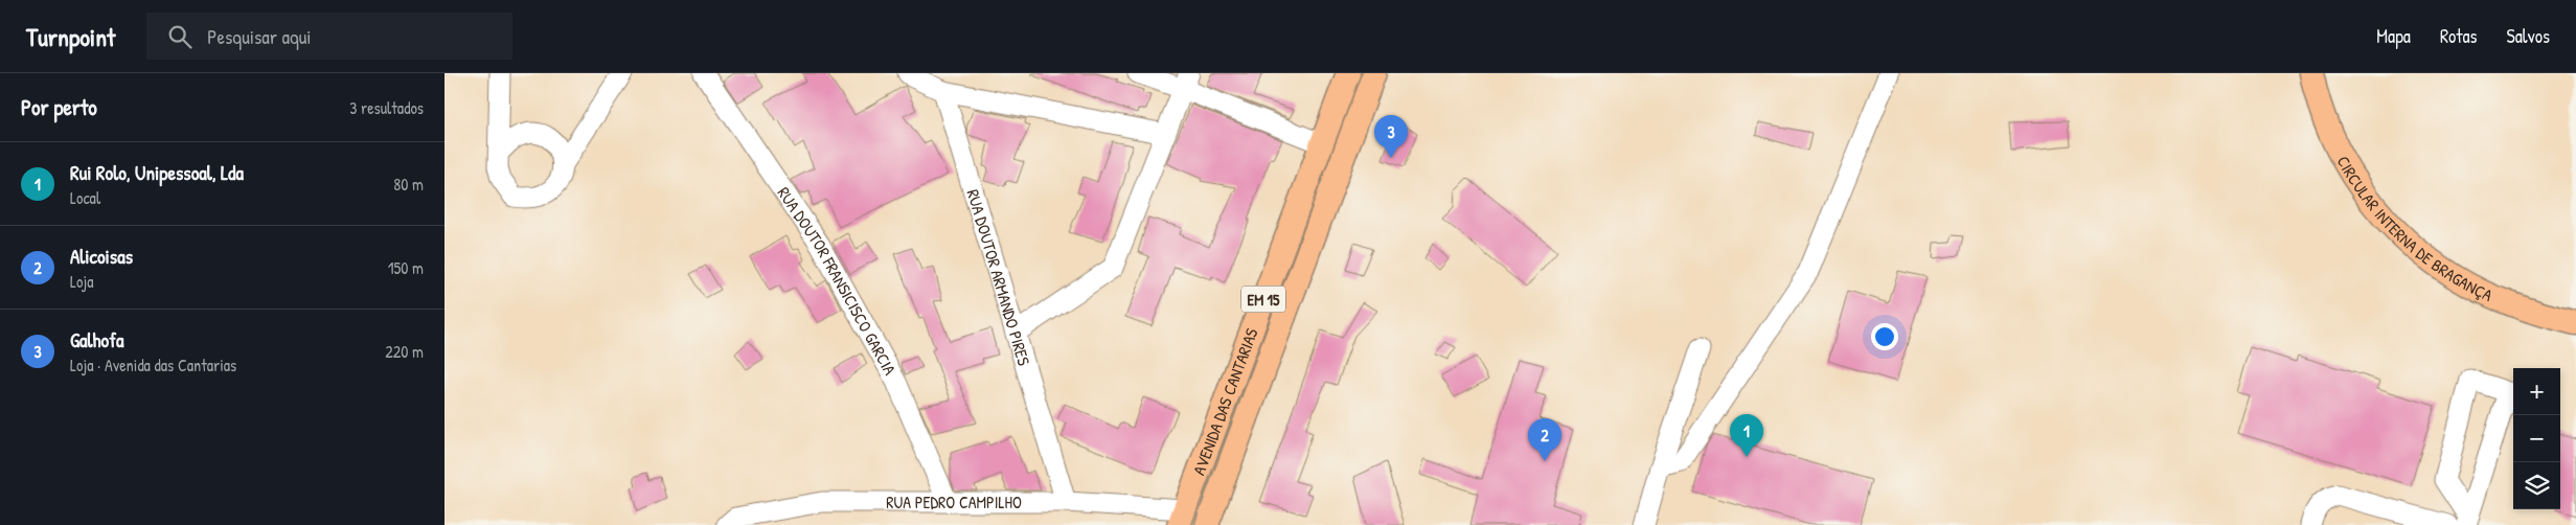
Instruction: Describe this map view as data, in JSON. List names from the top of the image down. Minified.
{"streets":{"main road":["CIRCULAR INTERNA DE BRAGANÇA","EM 15","AVENIDA DAS CANTARIAS"],"street":["RUA DOUTOR ARMANDO PIRES","RUA DOUTOR FRANSICISCO GARCIA","RUA PEDRO CAMPILHO"]},"crossings":[["RUA DOUTOR ARMANDO PIRES","RUA PEDRO CAMPILHO"],["RUA DOUTOR FRANSICISCO GARCIA","RUA PEDRO CAMPILHO"],["AVENIDA DAS CANTARIAS","RUA PEDRO CAMPILHO"]],"page":{"header":"Turnpoint","search":"Pesquisar aqui","nav":["Mapa","Rotas","Salvos"],"heading":["Por perto","3 resultados"],"pins":["3","1","2"],"list":[{"mark":"1","name":"Rui Rolo, Unipessoal, Lda","note":"Local","value":"80 m"},{"mark":"2","name":"Alicoisas","note":"Loja","value":"150 m"},{"mark":"3","name":"Galhofa","note":"Loja · Avenida das Cantarias","value":"220 m"}],"map_buttons":["+","−"]}}
